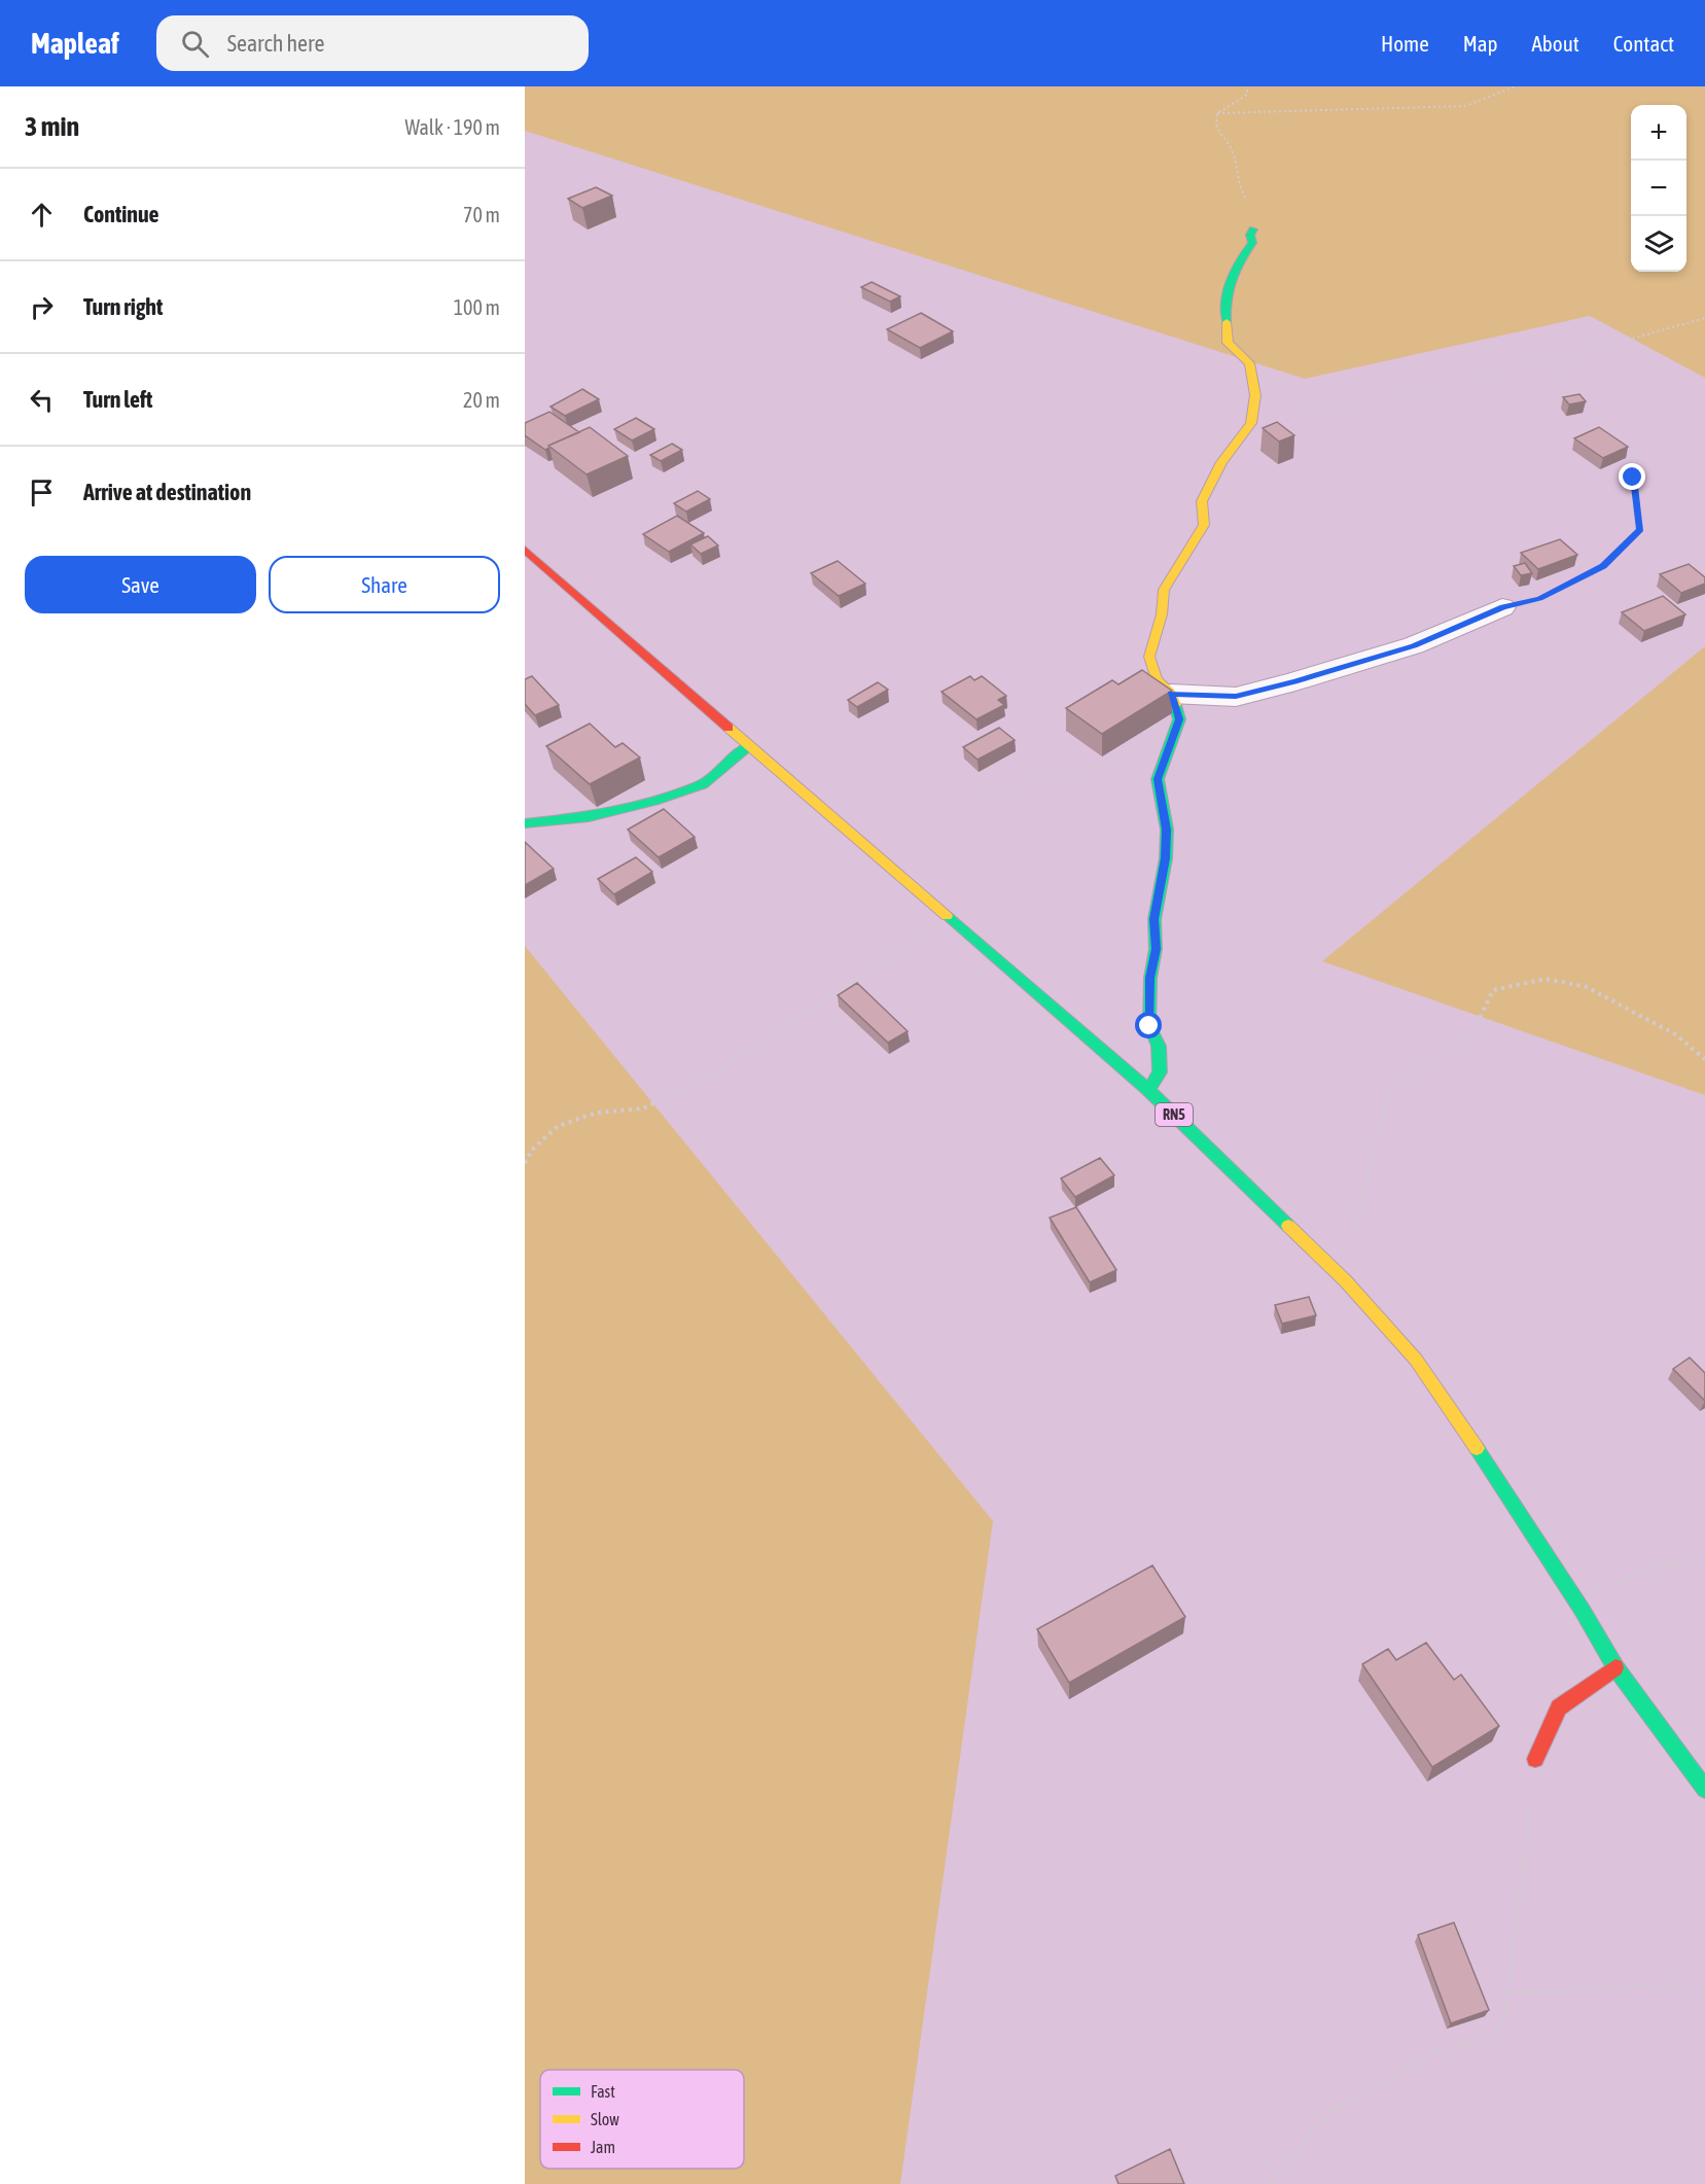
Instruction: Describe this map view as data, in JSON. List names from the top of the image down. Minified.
{"streets":{"main road":["RN5"]},"legend":["Fast","Slow","Jam"],"page":{"header":"Mapleaf","search":"Search here","nav":["Home","Map","About","Contact"],"heading":["3 min","Walk · 190 m"],"map_buttons":["+","−"],"list":[["Continue","70 m"],["Turn right","100 m"],["Turn left","20 m"],"Arrive at destination"],"buttons":["Save","Share"]}}
